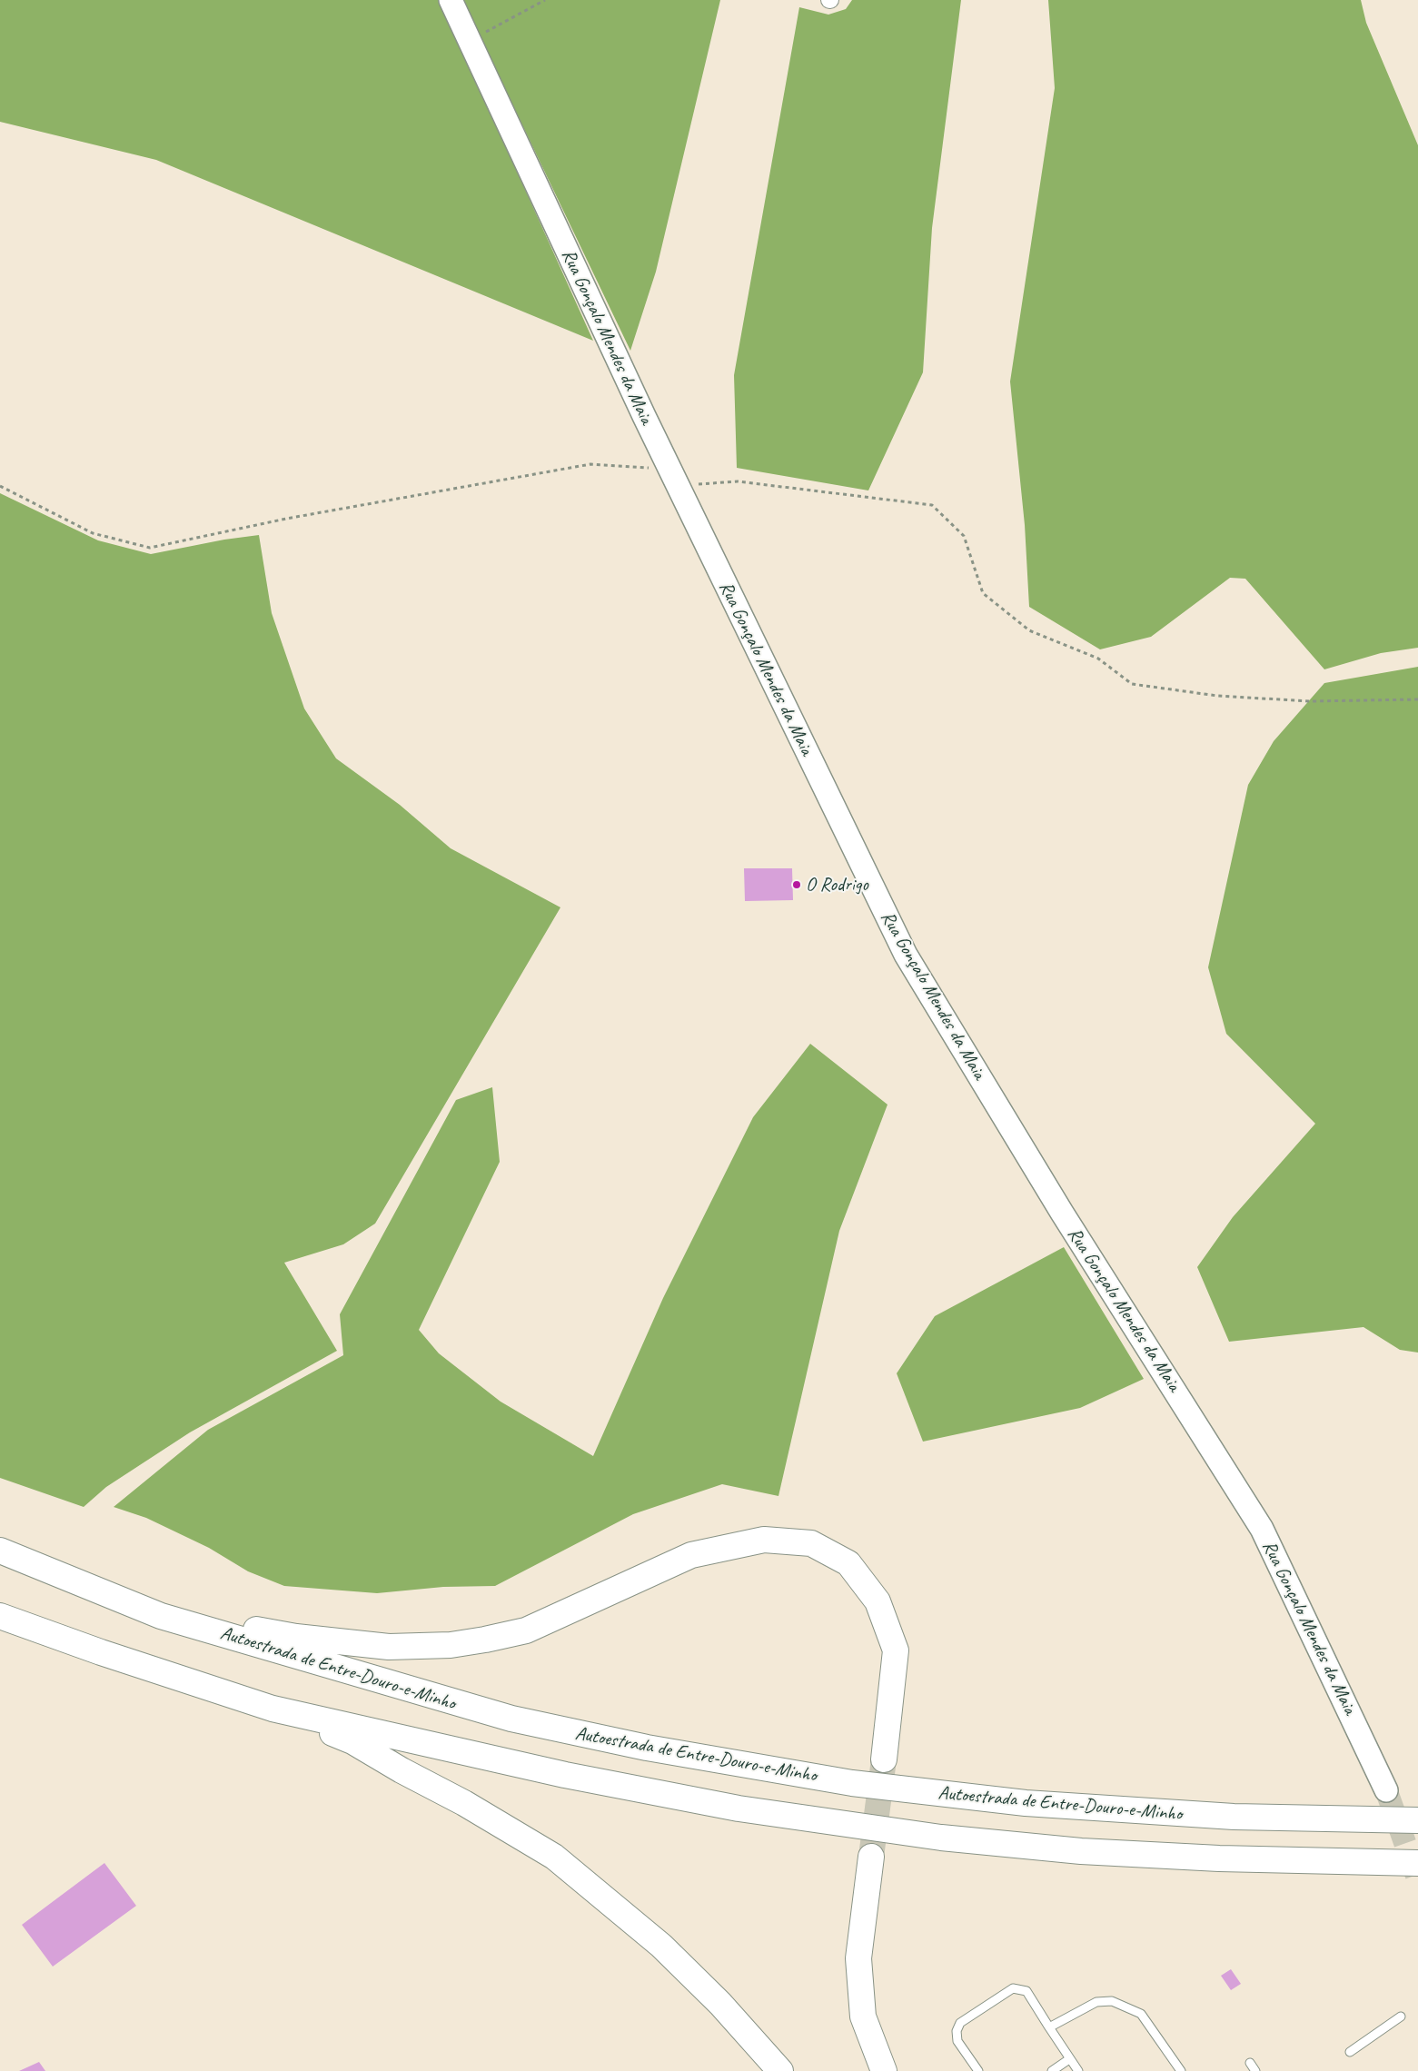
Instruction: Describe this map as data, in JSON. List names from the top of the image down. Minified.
{"streets":{"highway":["Autoestrada de Entre-Douro-e-Minho"],"street":["Rua Gonçalo Mendes da Maia"]},"places":["O Rodrigo"]}
